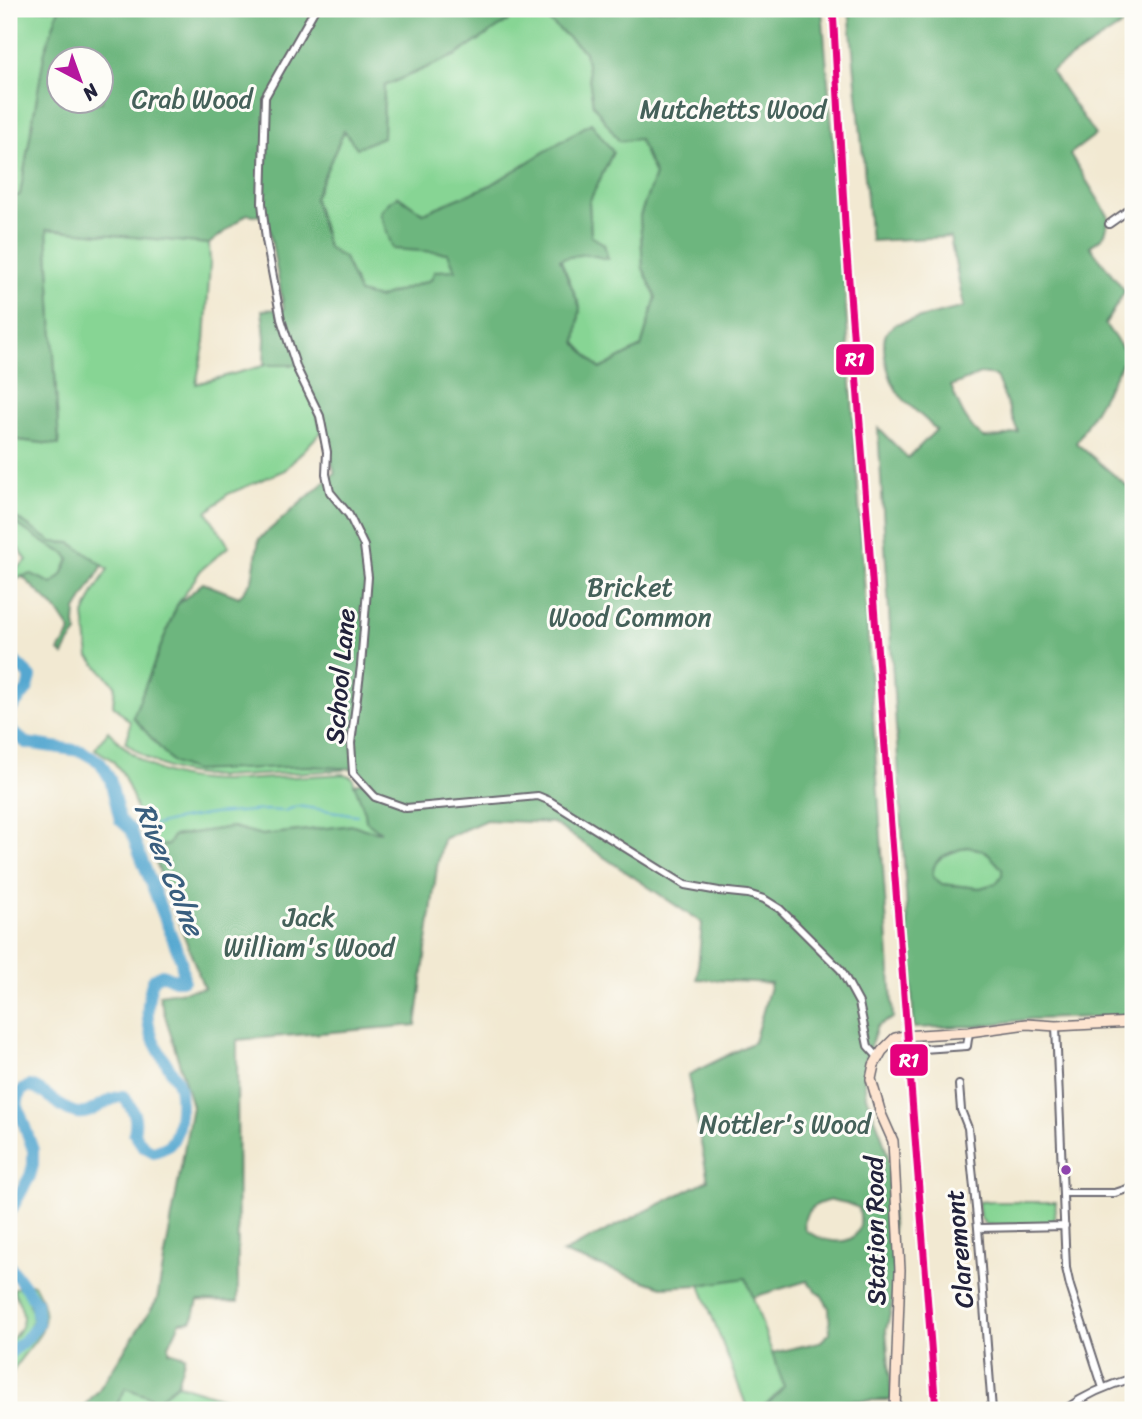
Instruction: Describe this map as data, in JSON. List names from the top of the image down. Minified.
{"streets":{"street":["School Lane","Station Road","Claremont"]},"crossings":[["School Lane","Station Road"]],"water":["River Colne"],"parks":["Crab Wood","Mutchetts Wood","Bricket Wood Common","Jack William's Wood","Nottler's Wood"],"lines":["transit line R1"],"north":"bottom right"}
